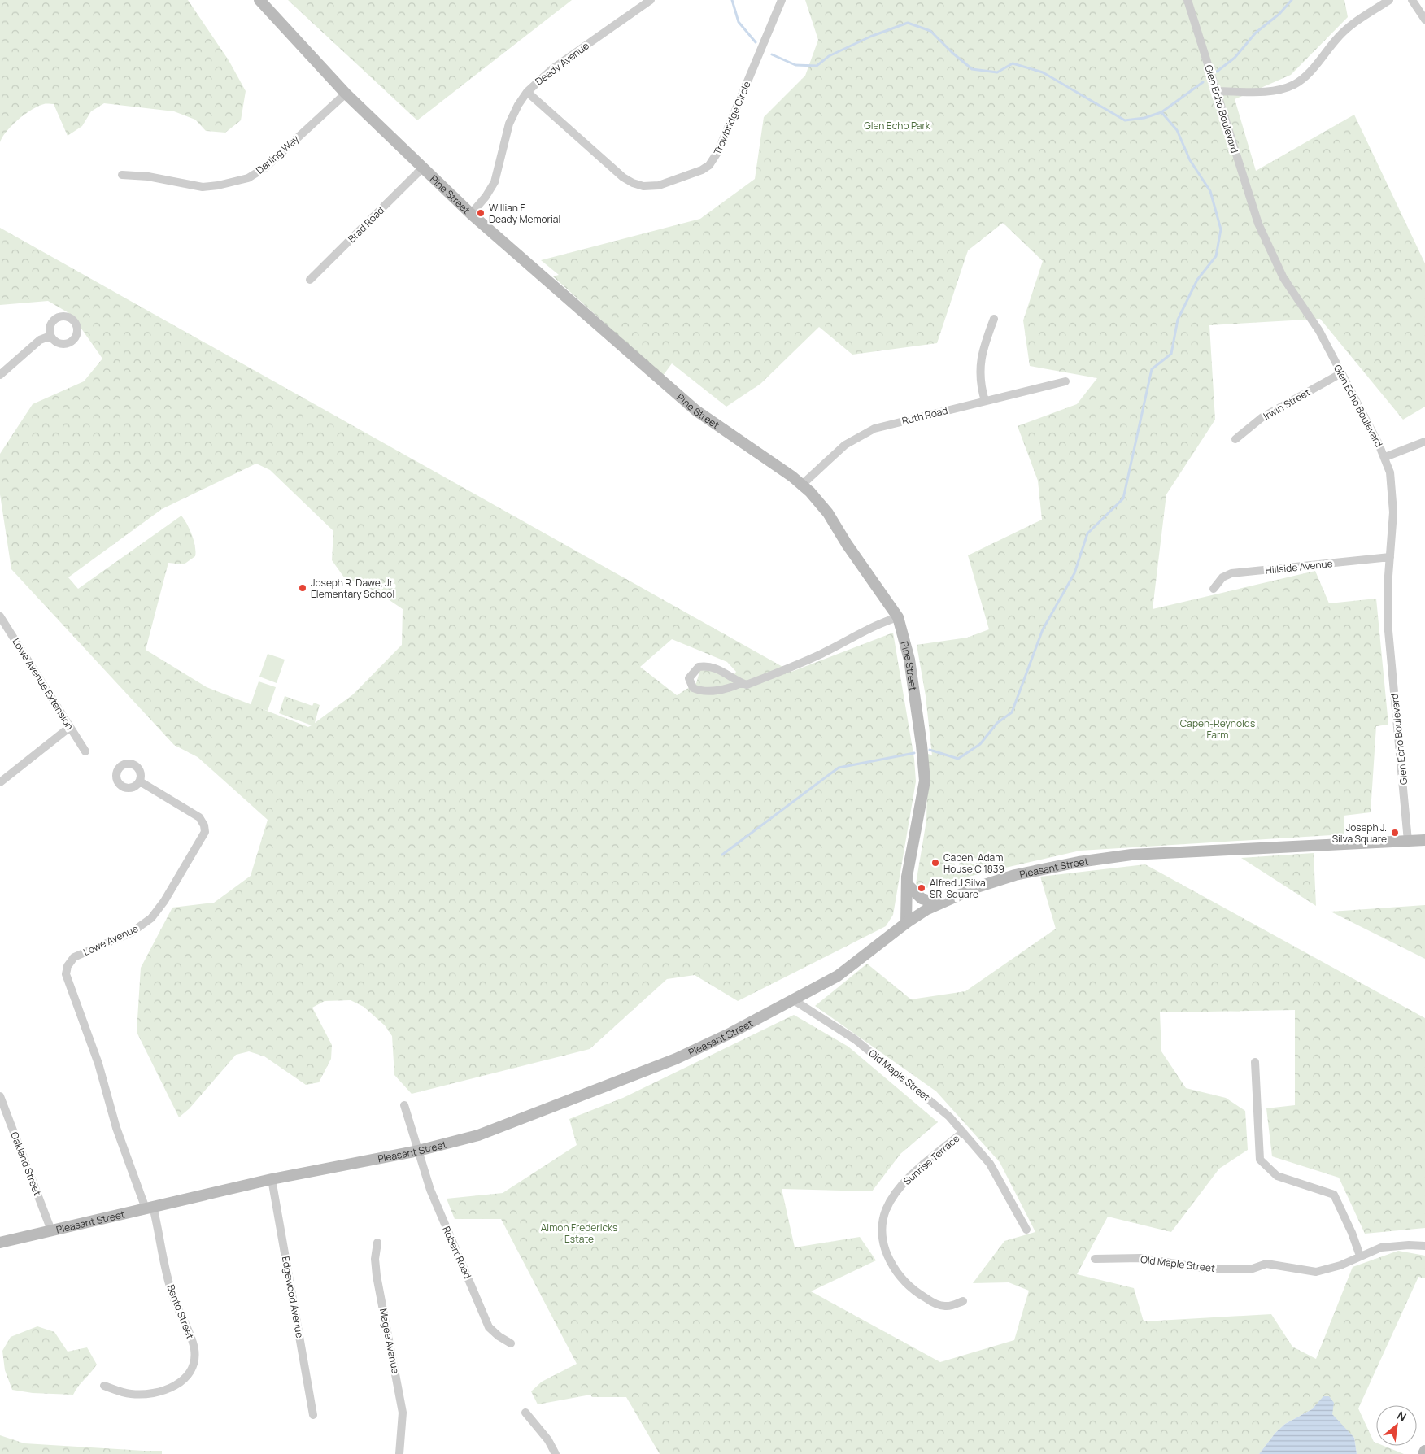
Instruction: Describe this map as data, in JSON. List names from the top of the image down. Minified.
{"streets":{"main road":["Pine Street","Pleasant Street"],"street":["Deady Avenue","Glen Echo Boulevard","Trowbridge Circle","Darling Way","Brad Road","Irwin Street","Ruth Road","Hillside Avenue","Lowe Avenue Extension","Lowe Avenue","Old Maple Street","Sunrise Terrace","Oakland Street","Robert Road","Edgewood Avenue","Bento Street","Magee Avenue"]},"crossings":[["Deady Avenue","Trowbridge Circle"],["Deady Avenue","Pine Street"],["Glen Echo Boulevard","Irwin Street"],["Glen Echo Boulevard","Hillside Avenue"],["Glen Echo Boulevard","Pleasant Street"],["Darling Way","Pine Street"],["Pine Street","Brad Road"],["Pine Street","Ruth Road"],["Pine Street","Pleasant Street"],["Pleasant Street","Lowe Avenue"],["Pleasant Street","Old Maple Street"],["Pleasant Street","Oakland Street"],["Pleasant Street","Robert Road"],["Pleasant Street","Edgewood Avenue"],["Pleasant Street","Bento Street"],["Lowe Avenue","Bento Street"],["Old Maple Street","Sunrise Terrace"]],"parks":["Glen Echo Park","Capen-Reynolds Farm","Almon Fredericks Estate"],"places":["Willian F. Deady Memorial","Joseph R. Dawe, Jr. Elementary School","Joseph J. Silva Square","Capen, Adam House C 1839","Alfred J Silva SR. Square"],"north":"top right"}
